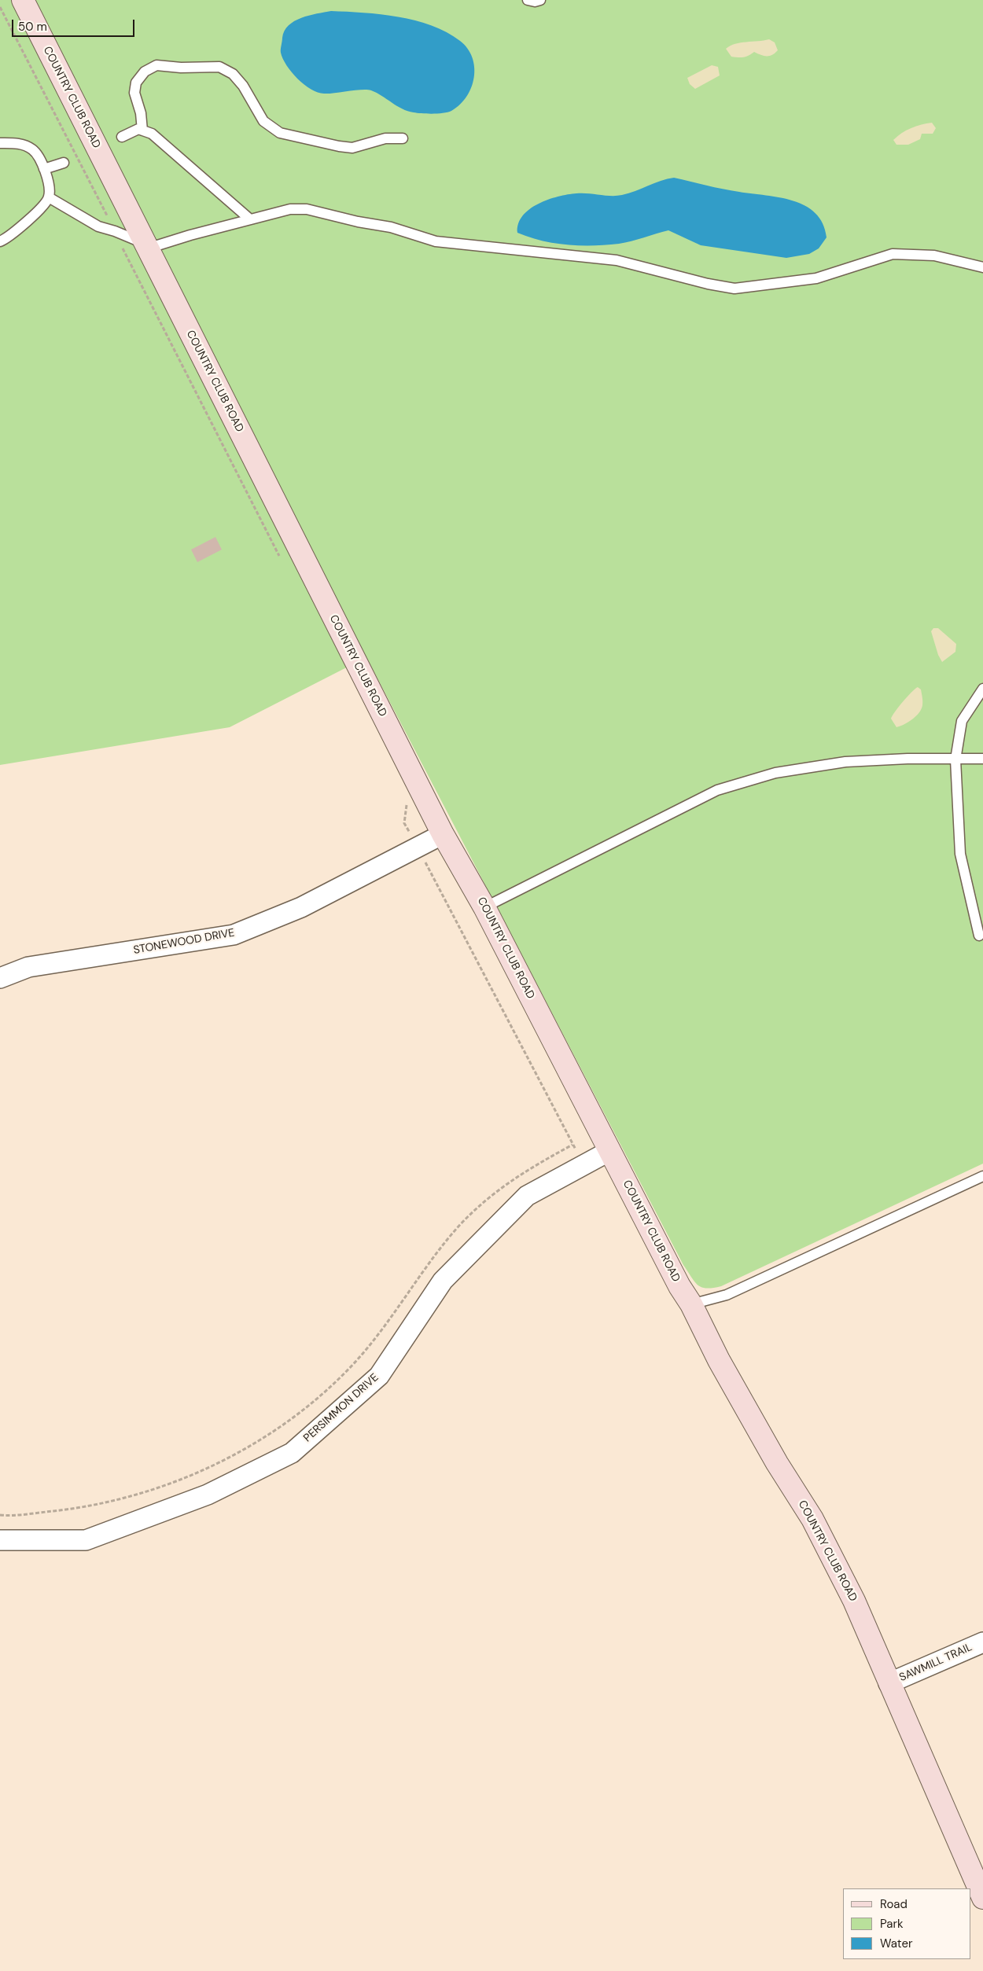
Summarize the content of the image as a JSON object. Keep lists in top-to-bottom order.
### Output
{
  "streets": {
    "street": [
      "COUNTRY CLUB ROAD",
      "STONEWOOD DRIVE",
      "PERSIMMON DRIVE",
      "SAWMILL TRAIL"
    ]
  },
  "crossings": [
    ["COUNTRY CLUB ROAD", "STONEWOOD DRIVE"],
    ["COUNTRY CLUB ROAD", "PERSIMMON DRIVE"],
    ["COUNTRY CLUB ROAD", "SAWMILL TRAIL"]
  ],
  "legend": ["Road", "Park", "Water"],
  "scale_bar": "50 m"
}
